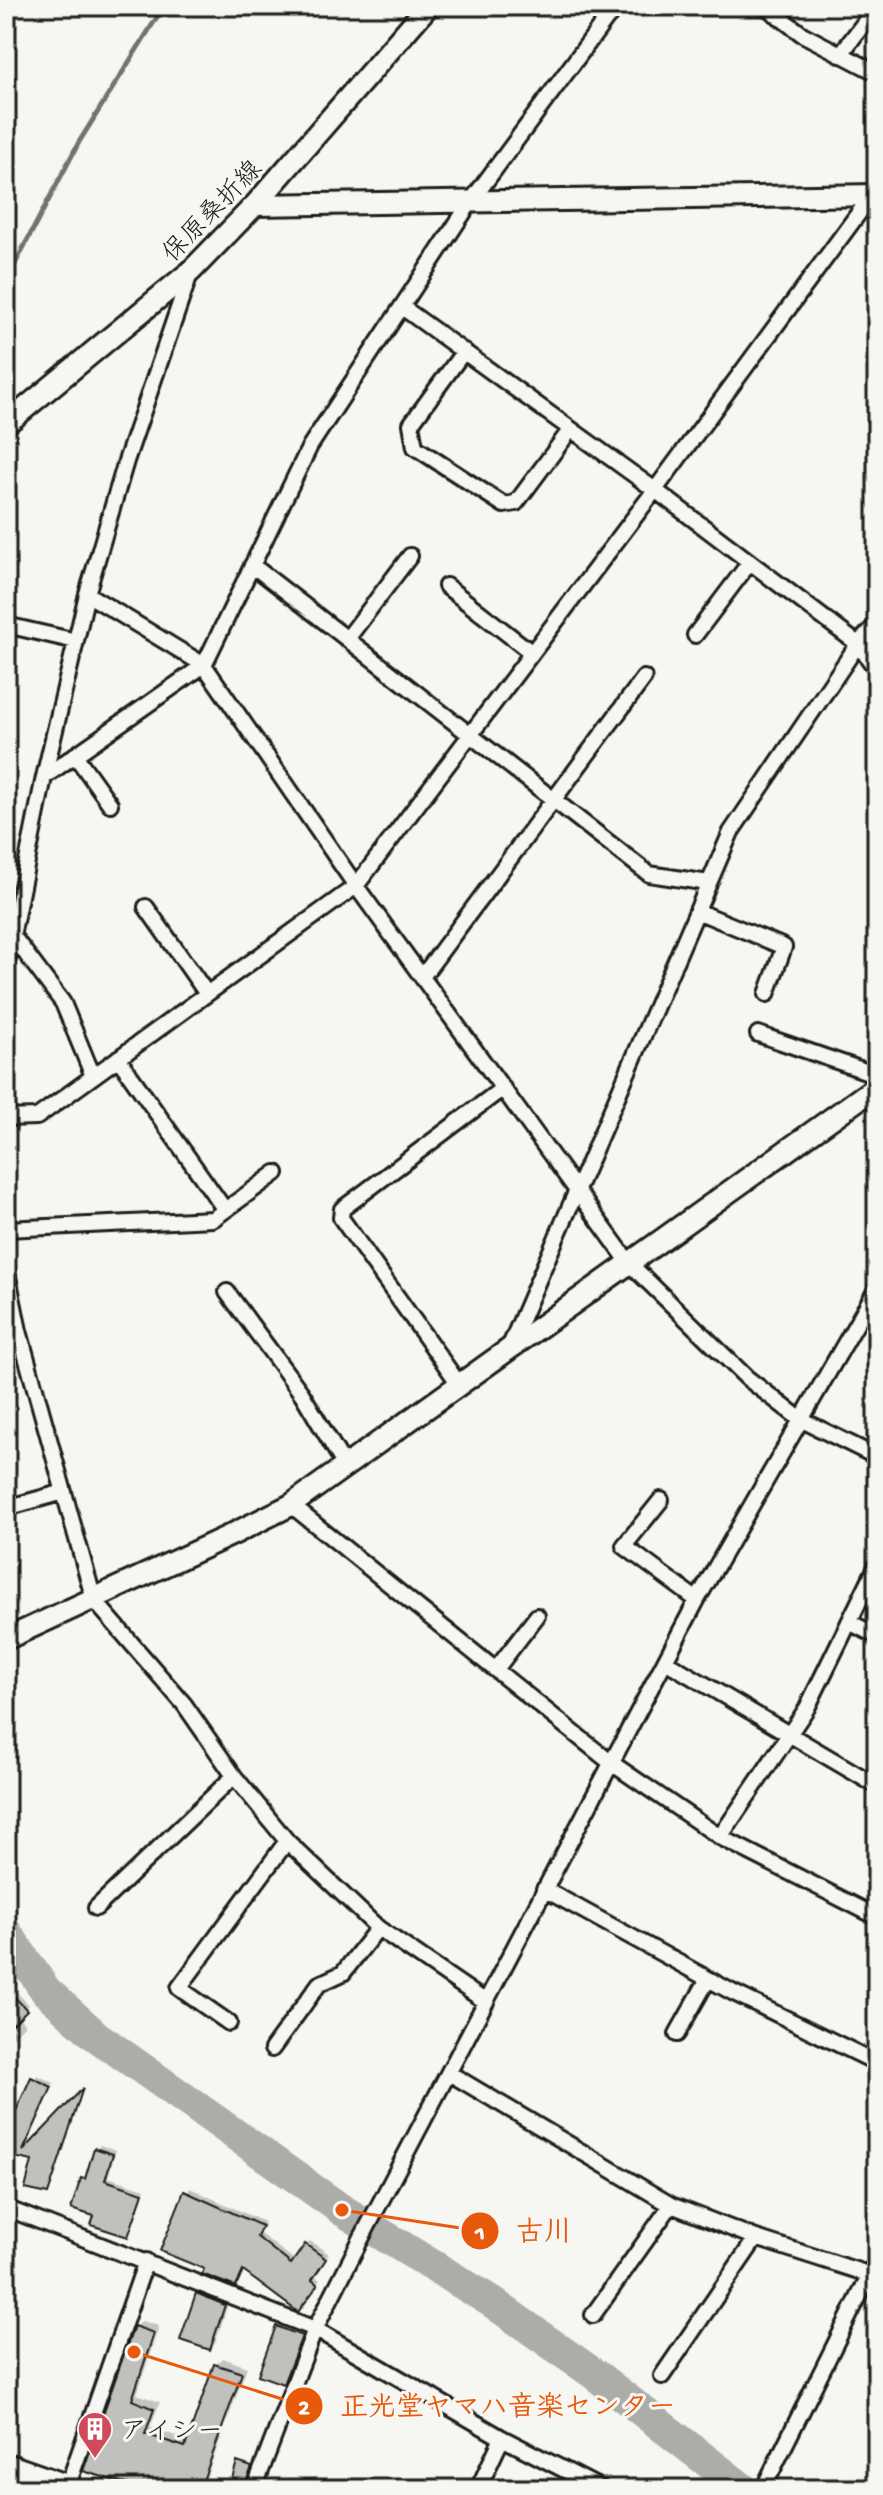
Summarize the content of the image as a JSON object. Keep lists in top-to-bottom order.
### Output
{
  "streets": {
    "street": ["保原桑折線"]
  },
  "places": {
    "other": ["古川", "正光堂ヤマハ音楽センター"],
    "building": ["アイシー"]
  }
}
